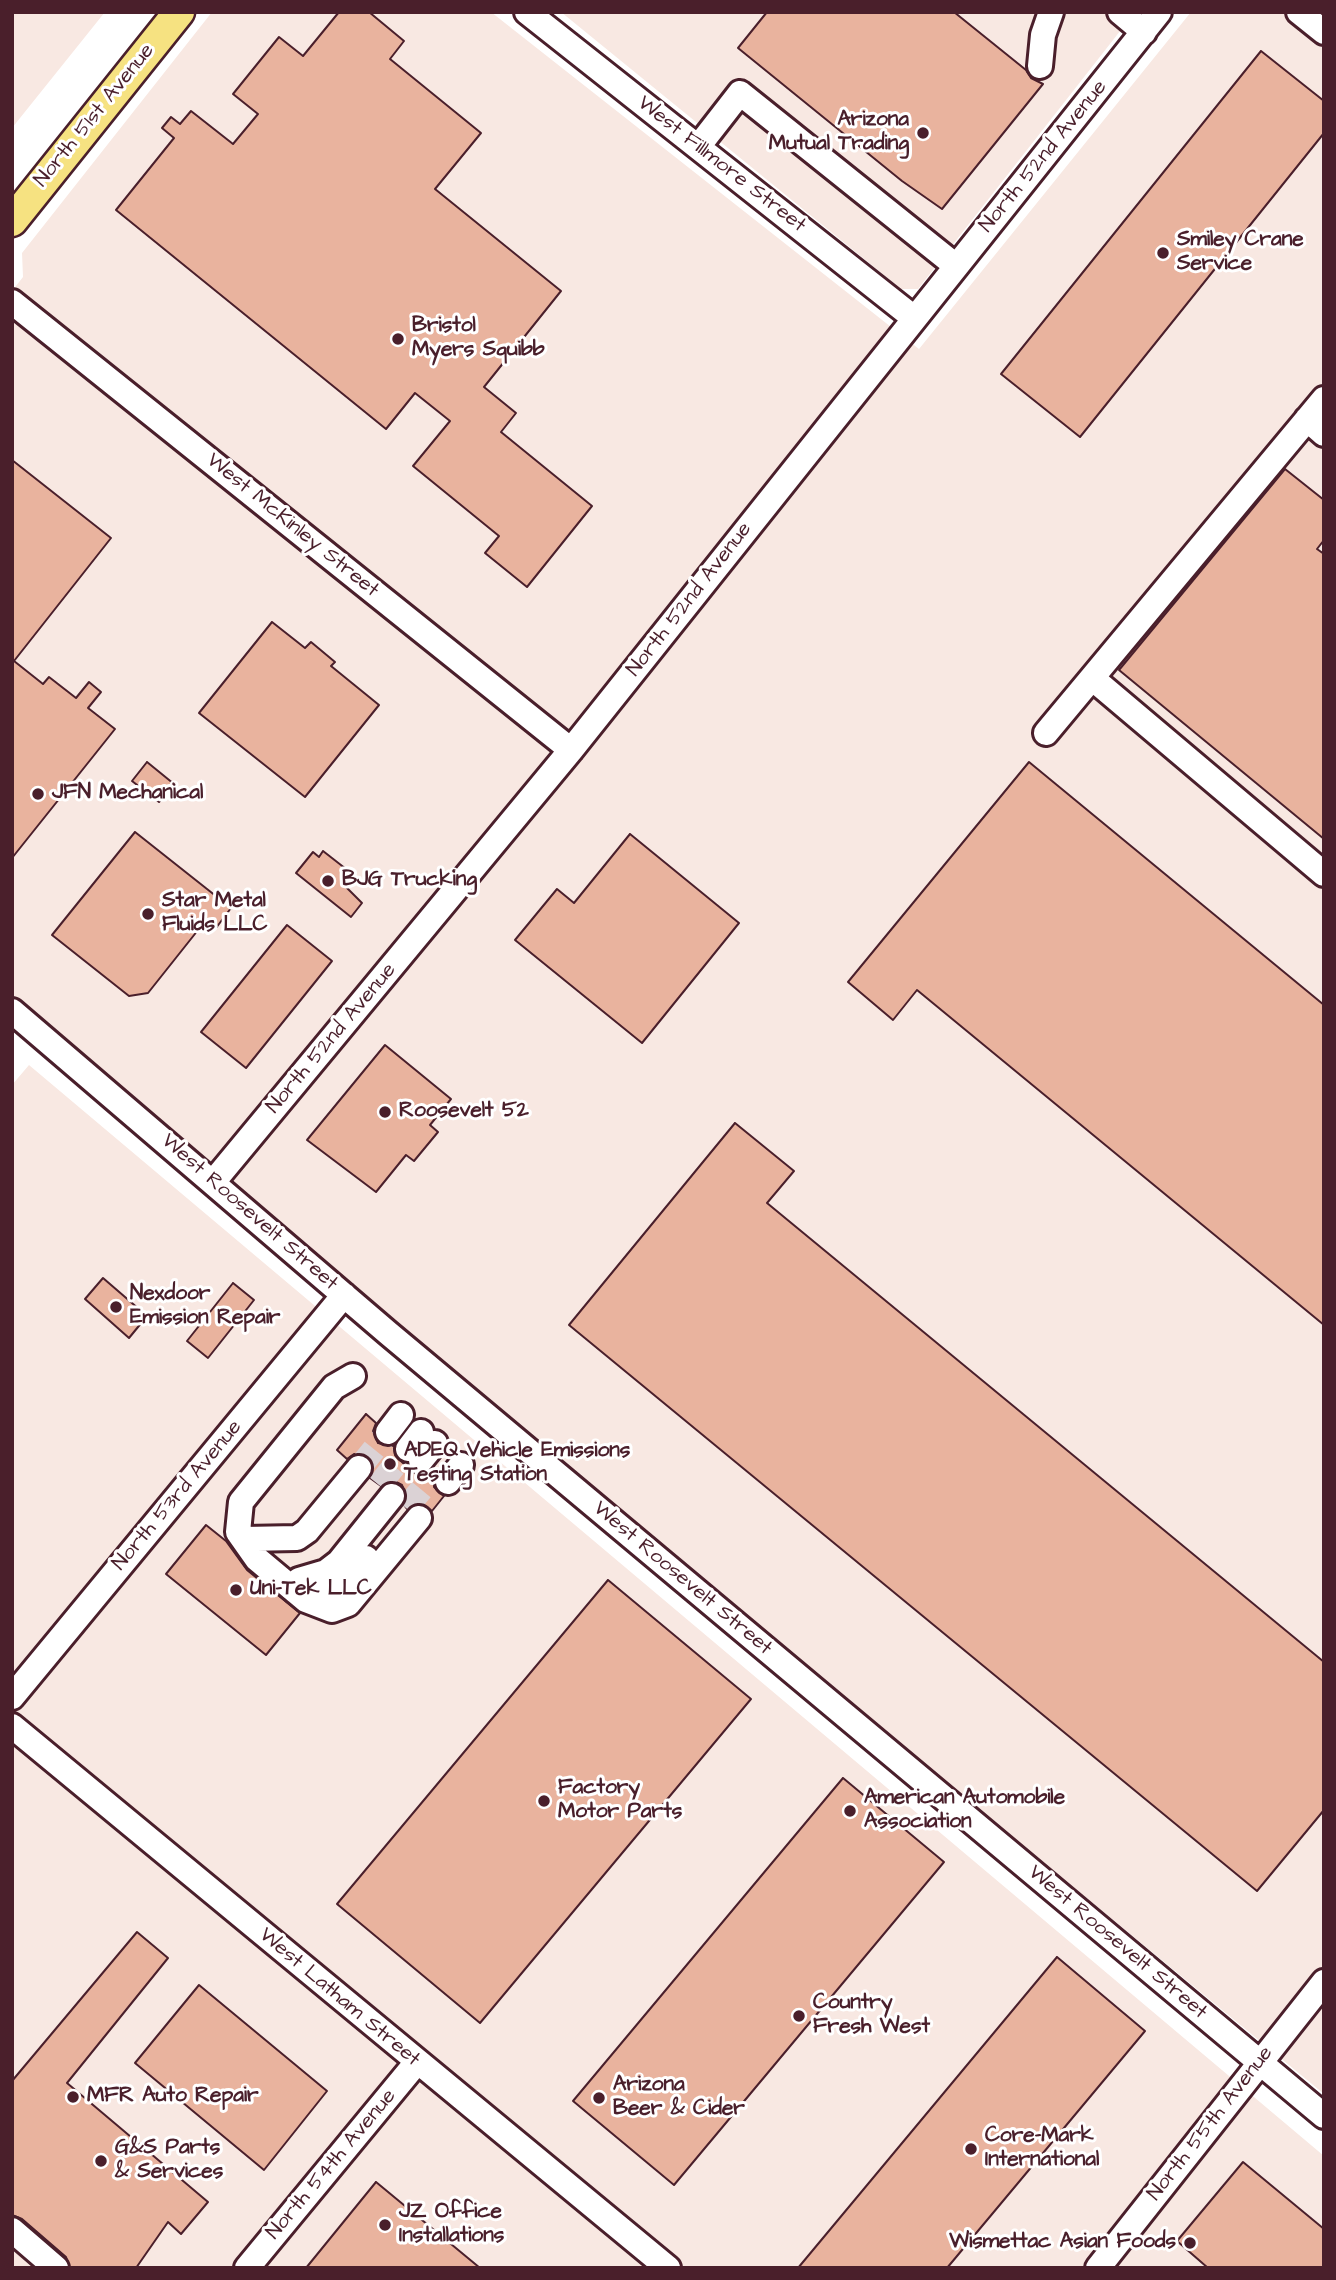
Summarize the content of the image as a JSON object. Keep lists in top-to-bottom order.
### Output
{
  "streets": {
    "main road": ["North 51st Avenue"],
    "street": [
      "North 52nd Avenue",
      "West Fillmore Street",
      "West McKinley Street",
      "West Roosevelt Street",
      "North 53rd Avenue",
      "West Latham Street",
      "North 55th Avenue",
      "North 54th Avenue"
    ]
  },
  "crossings": [
    ["North 52nd Avenue", "West Fillmore Street"],
    ["North 52nd Avenue", "West McKinley Street"],
    ["North 52nd Avenue", "West Roosevelt Street"],
    ["West Roosevelt Street", "North 53rd Avenue"],
    ["West Roosevelt Street", "North 55th Avenue"],
    ["West Latham Street", "North 54th Avenue"]
  ],
  "places": [
    "Arizona Mutual Trading",
    "Smiley Crane Service",
    "Bristol Myers Squibb",
    "JFN Mechanical",
    "BJG Trucking",
    "Star Metal Fluids LLC",
    "Roosevelt 52",
    "Nexdoor Emission Repair",
    "ADEQ Vehicle Emissions Testing Station",
    "Uni-Tek LLC",
    "Factory Motor Parts",
    "American Automobile Association",
    "Country Fresh West",
    "MFR Auto Repair",
    "Arizona Beer & Cider",
    "Core-Mark International",
    "G&S Parts & Services",
    "JZ Office Installations",
    "Wismettac Asian Foods"
  ]
}
